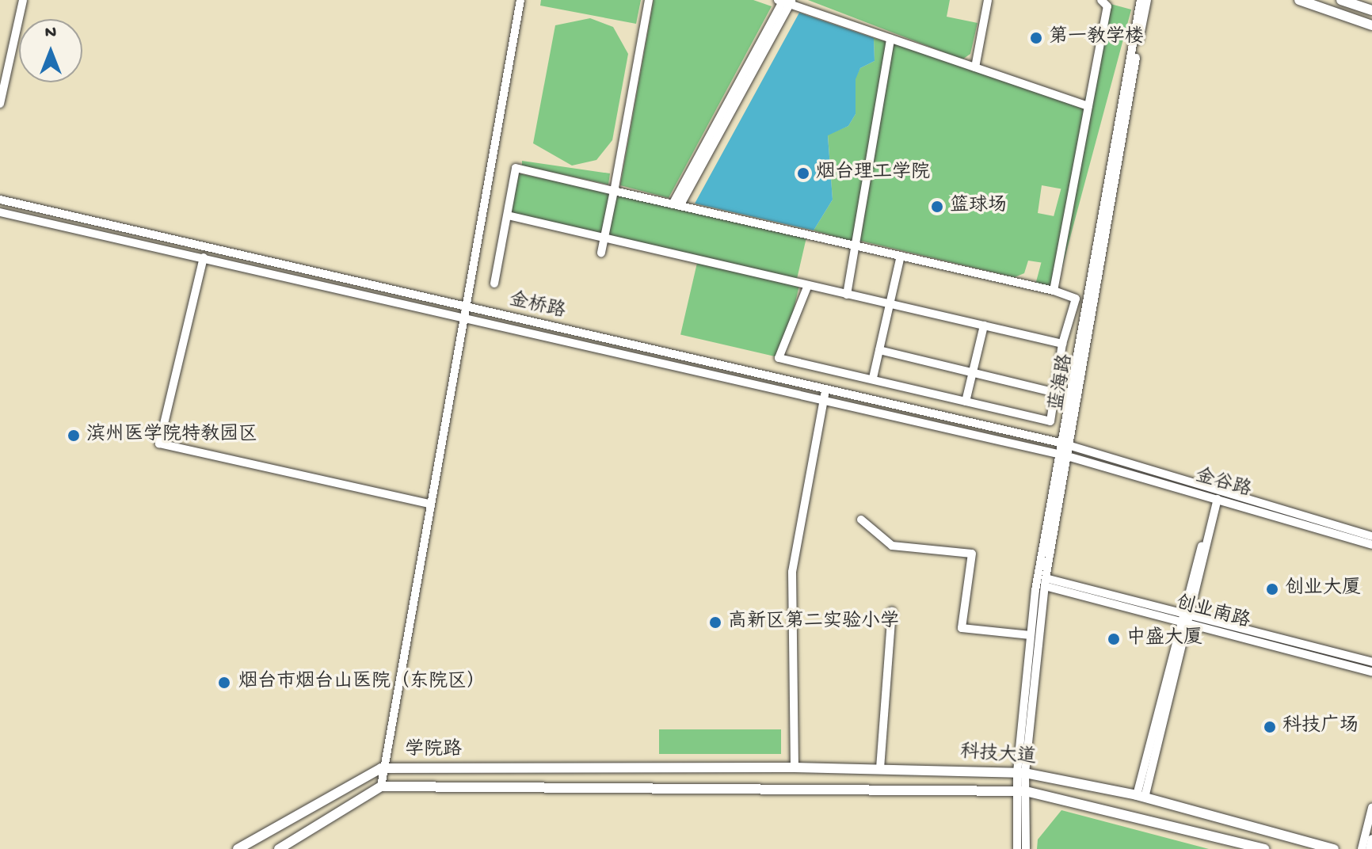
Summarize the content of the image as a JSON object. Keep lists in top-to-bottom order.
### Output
{
  "streets": {
    "main road": ["学院路", "科技大道"],
    "street": [
      "金桥路",
      "蓝海路",
      "金谷路",
      "创业南路"
    ]
  },
  "crossings": [
    ["金桥路", "蓝海路"],
    ["金桥路", "金谷路"],
    ["蓝海路", "金谷路"],
    ["蓝海路", "创业南路"],
    ["蓝海路", "科技大道"],
    ["学院路", "科技大道"]
  ],
  "places": [
    "第一教学楼",
    "烟台理工学院",
    "篮球场",
    "滨州医学院特教园区",
    "创业大厦",
    "高新区第二实验小学",
    "中盛大厦",
    "烟台市烟台山医院（东院区）",
    "科技广场"
  ],
  "north": "top"
}
